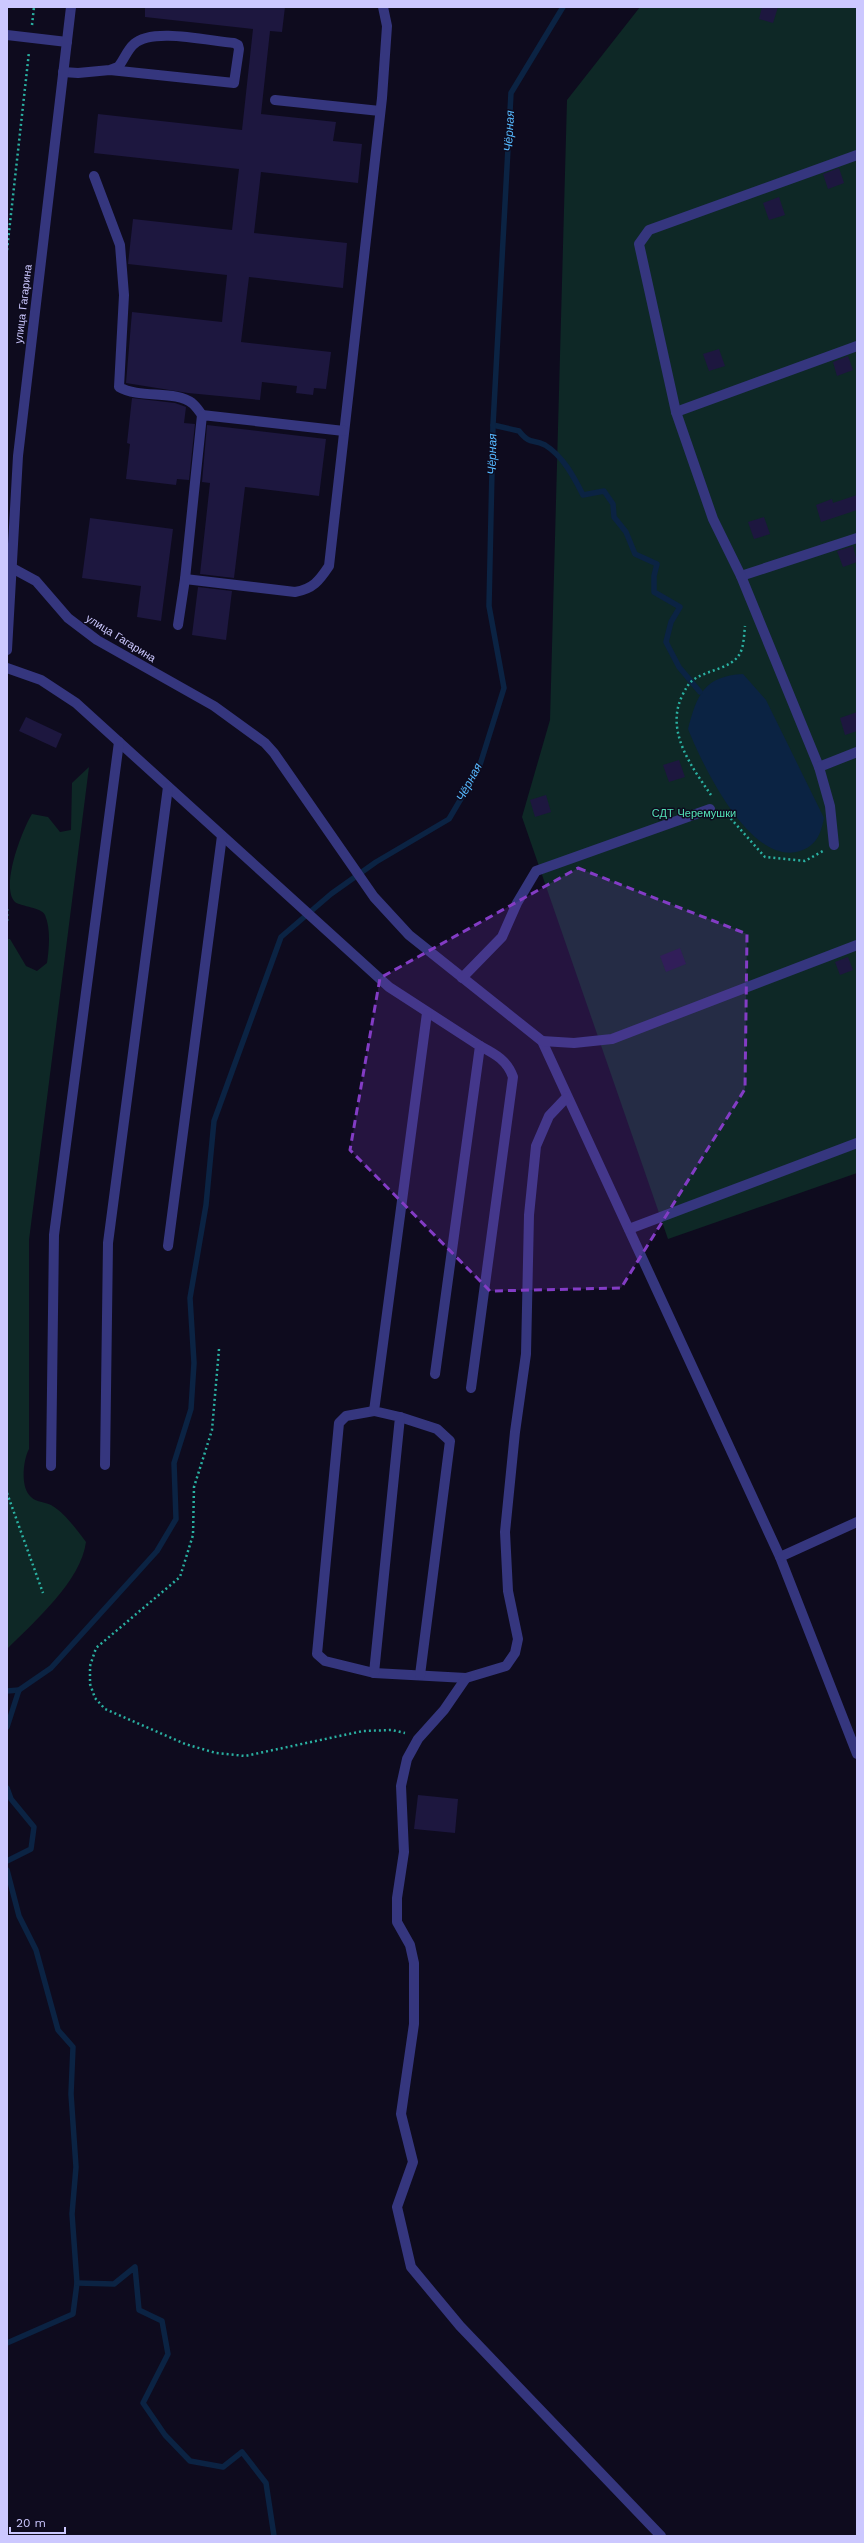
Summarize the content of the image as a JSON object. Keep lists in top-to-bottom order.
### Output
{
  "streets": {
    "street": ["улица Гагарина"]
  },
  "water": ["Чёрная"],
  "parks": ["СДТ Черемушки"],
  "scale_bar": "20 m"
}
